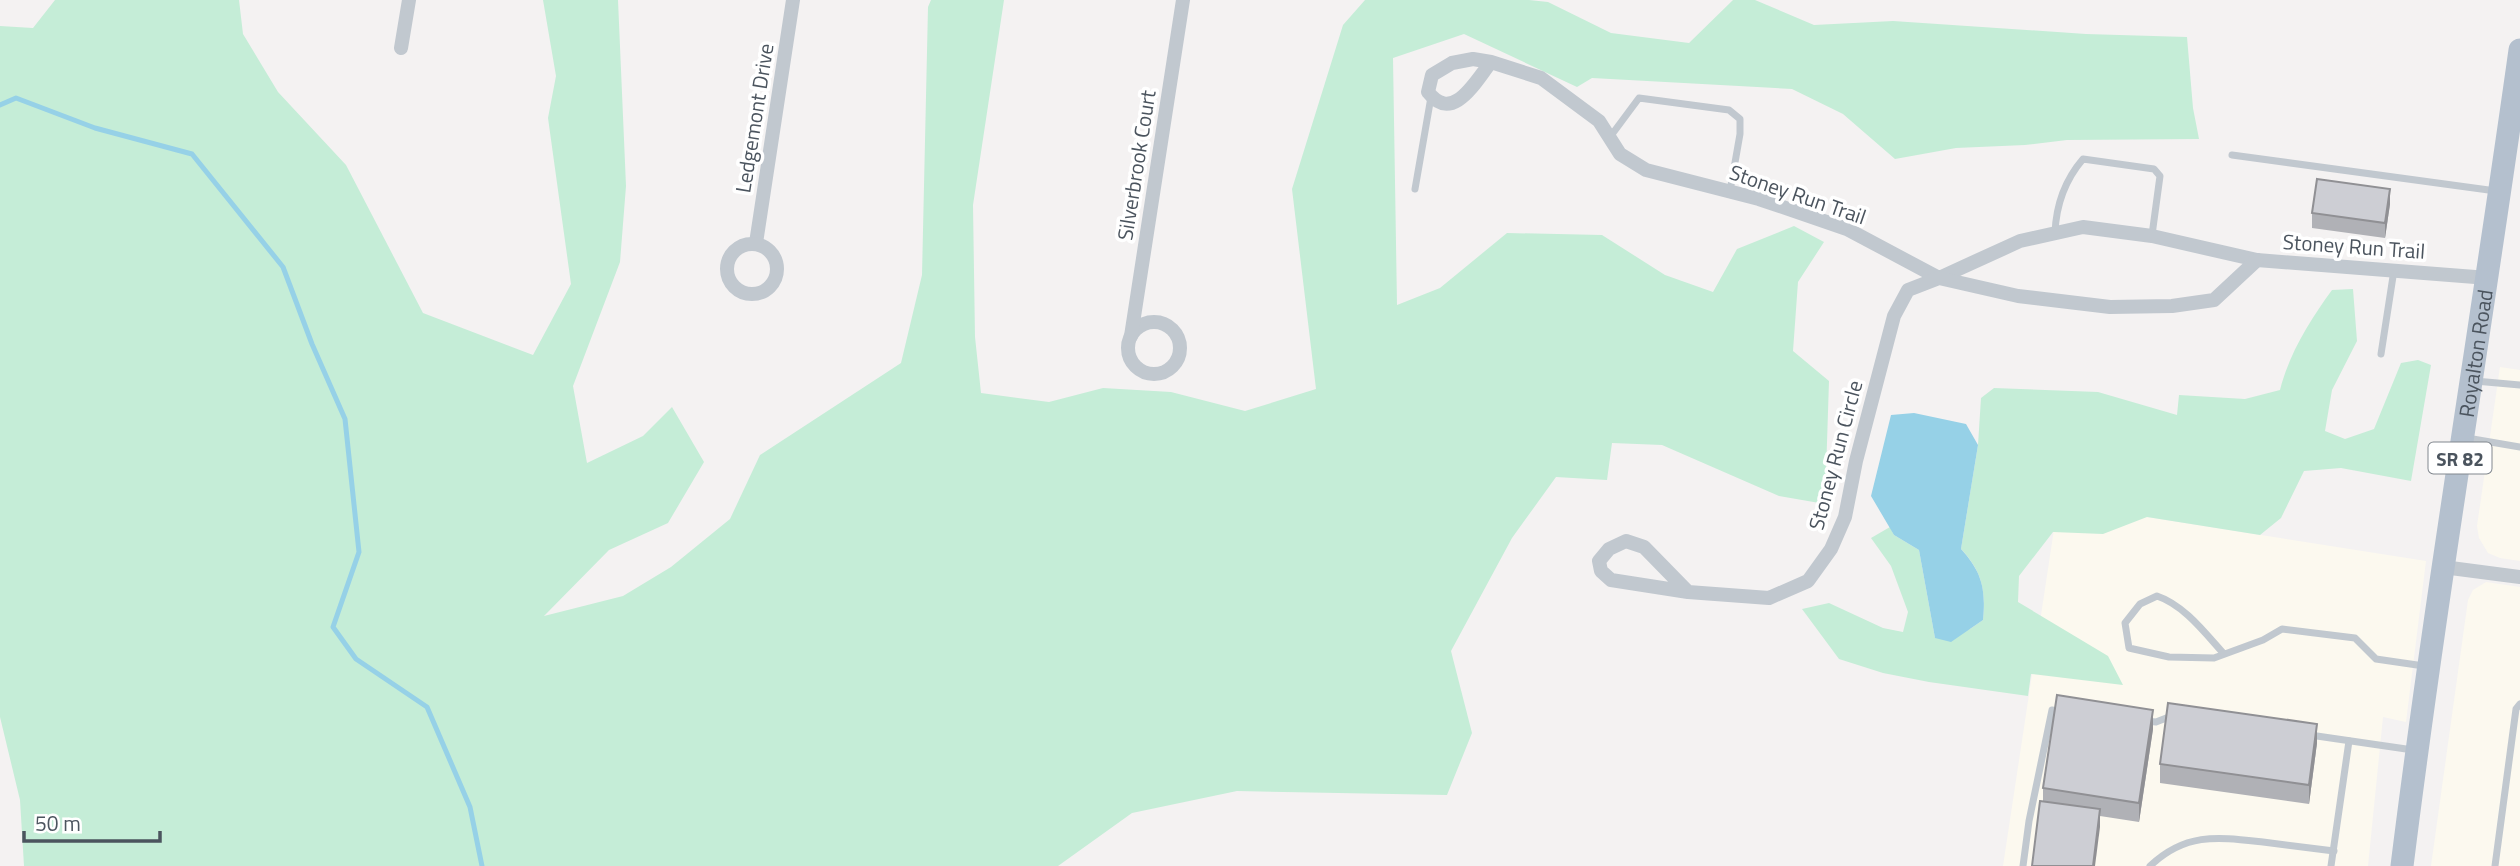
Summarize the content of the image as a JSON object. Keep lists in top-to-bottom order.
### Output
{
  "streets": {
    "main road": ["Royalton Road", "SR 82"],
    "street": [
      "Ledgemont Drive",
      "Silverbrook Court",
      "Stoney Run Trail",
      "Stoney Run Circle"
    ]
  },
  "crossings": [
    ["Stoney Run Trail", "Royalton Road"],
    ["Stoney Run Trail", "Stoney Run Circle"]
  ],
  "scale_bar": "50 m"
}
